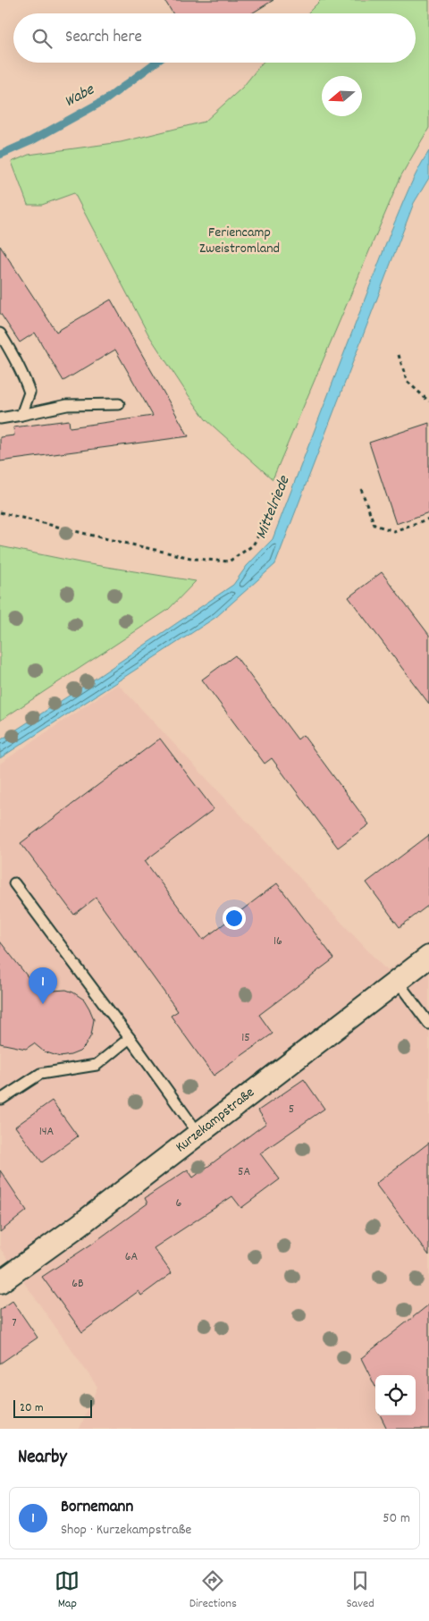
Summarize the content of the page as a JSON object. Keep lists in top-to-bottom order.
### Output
{
  "streets": {
    "street": ["Kurzekampstraße"]
  },
  "water": ["Wabe", "Mittelriede"],
  "parks": ["Feriencamp Zweistromland"],
  "house_numbers": [
    "16",
    "15",
    "5",
    "14A",
    "5A",
    "6",
    "6A",
    "6B",
    "7"
  ],
  "scale_bar": "20 m",
  "north": "left",
  "page": {
    "search": "Search here",
    "pins": "1",
    "scale": "20 m",
    "heading": "Nearby",
    "list": [
      {
        "mark": "1",
        "name": "Bornemann",
        "note": "Shop · Kurzekampstraße",
        "value": "50 m"
      }
    ],
    "nav": ["Map", "Directions", "Saved"]
  }
}
